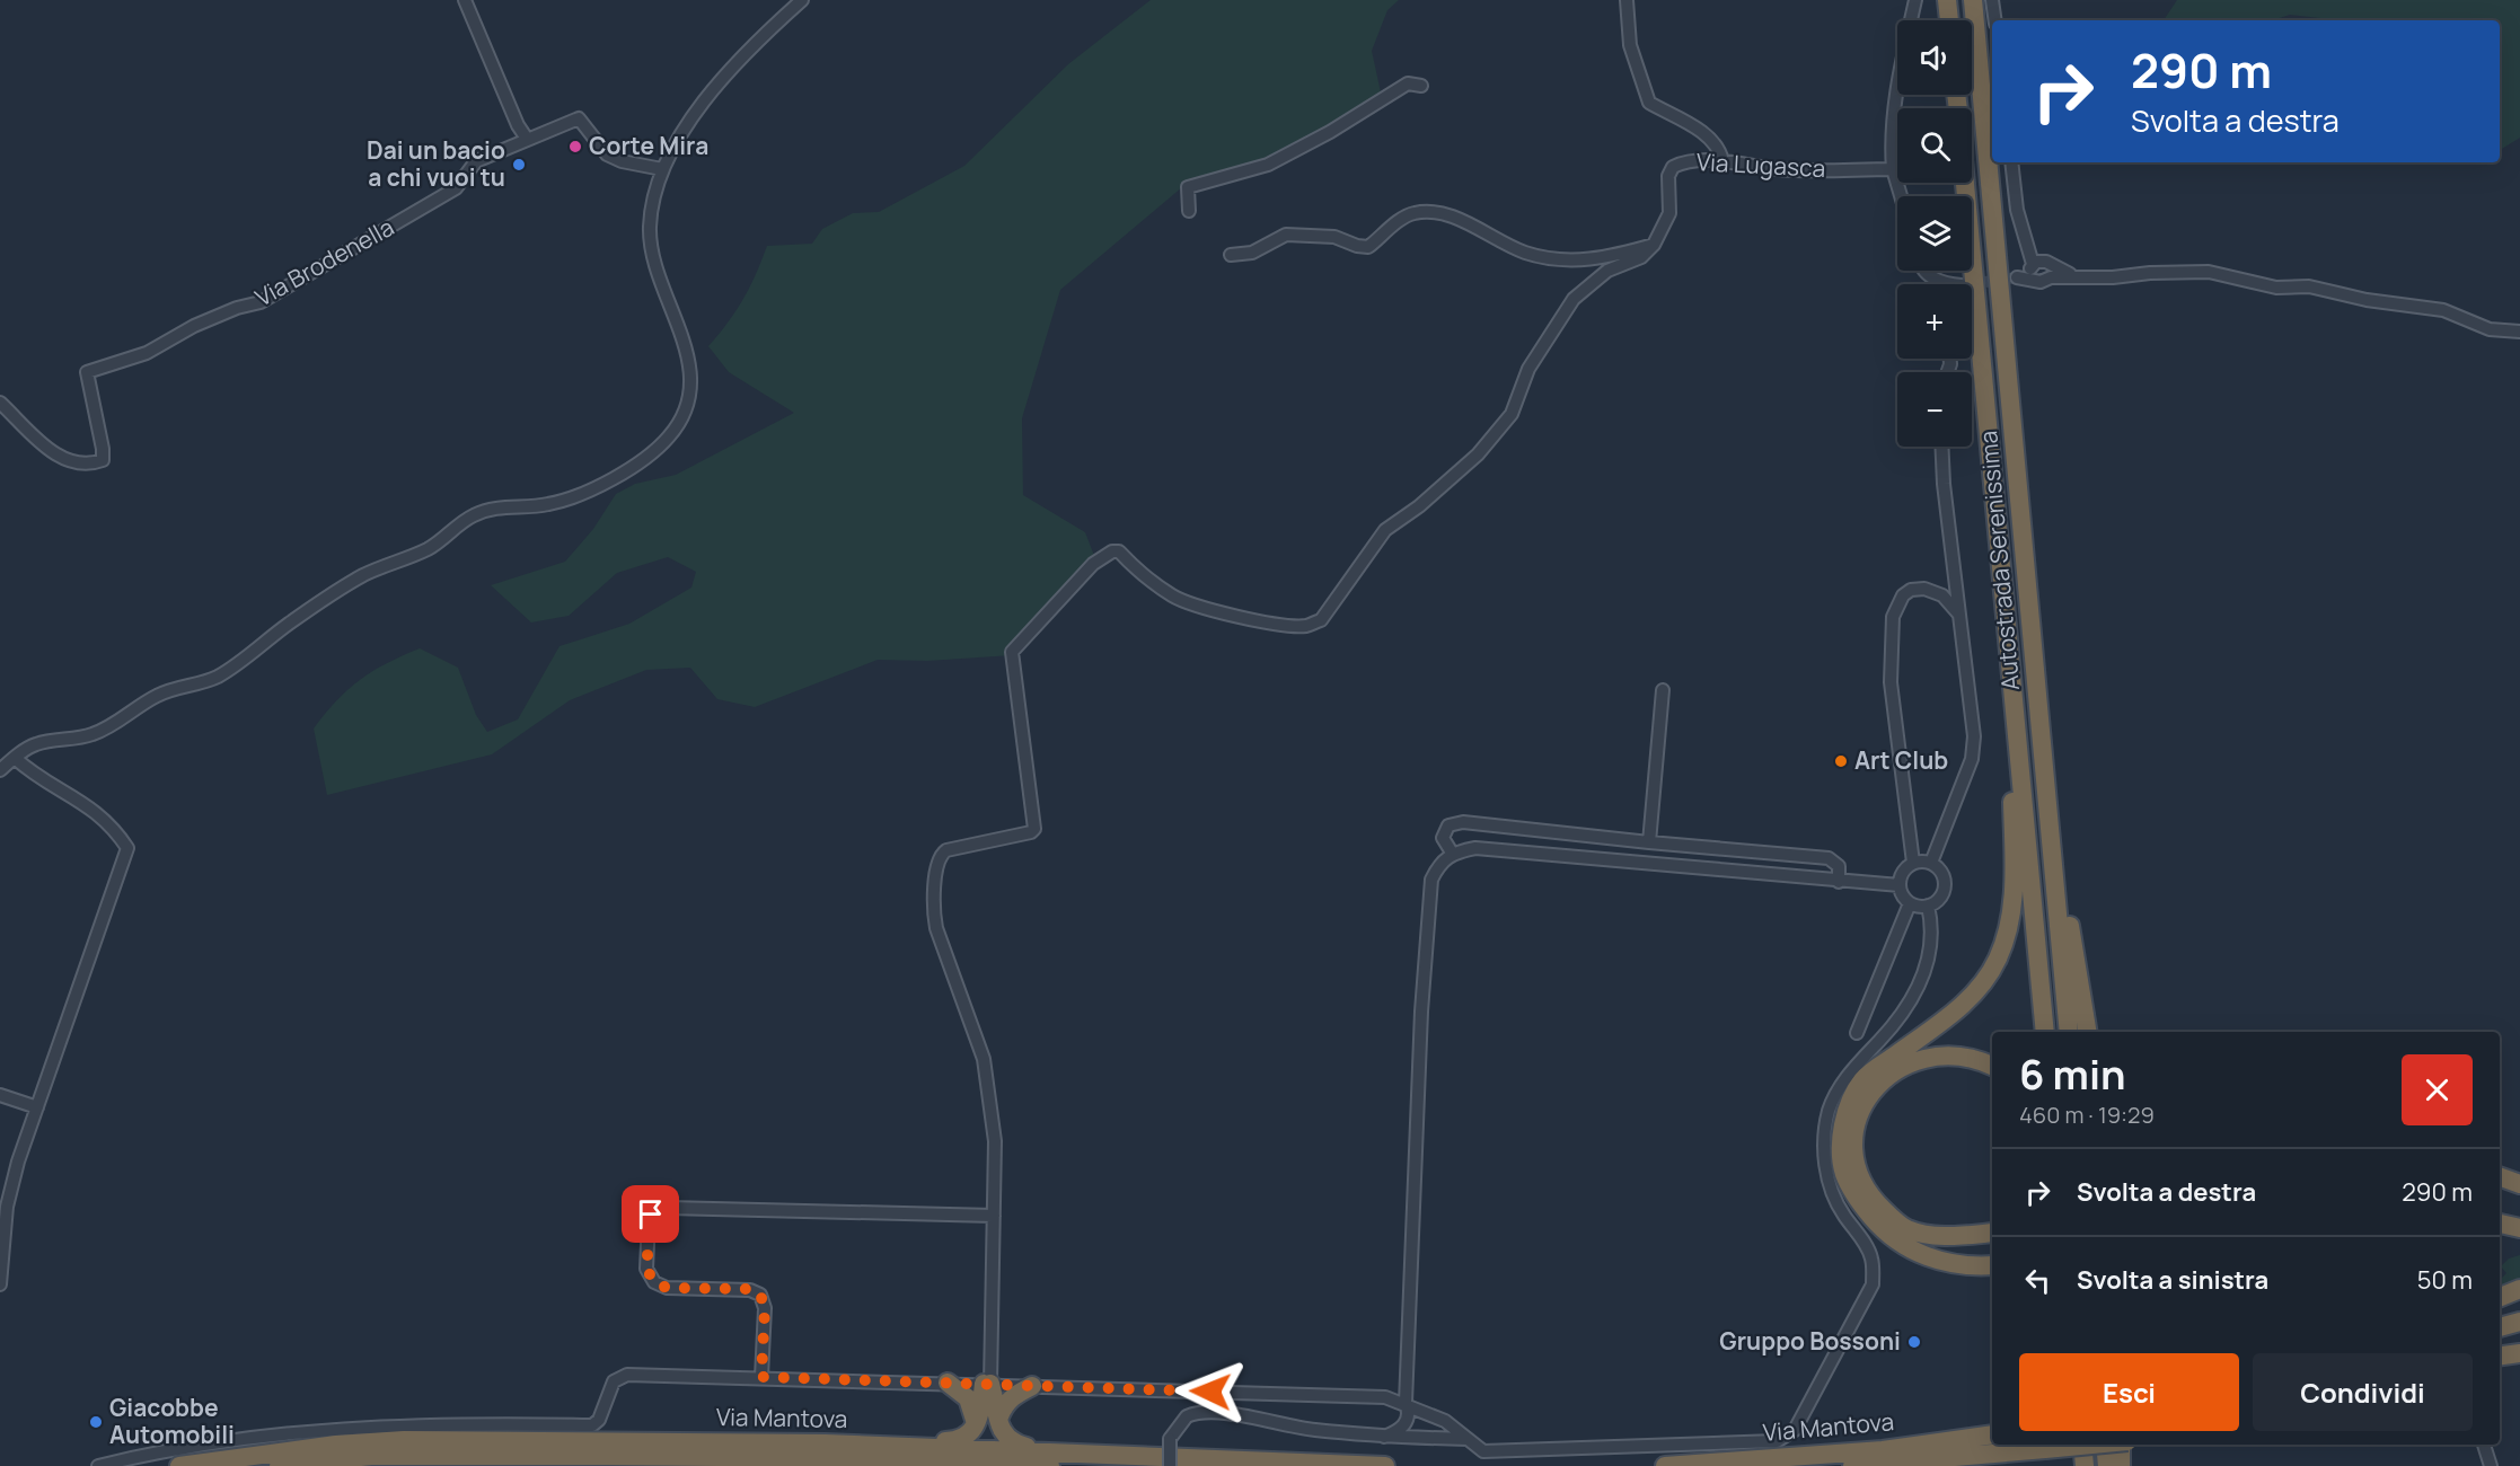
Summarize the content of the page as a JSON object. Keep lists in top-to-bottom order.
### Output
{
  "streets": {
    "highway": ["Autostrada Serenissima", "Via Mantova"],
    "street": ["Via Lugasca", "Via Brodenella"]
  },
  "places": [
    "Corte Mira",
    "Dai un bacio a chi vuoi tu",
    "Art Club",
    "Gruppo Bossoni",
    "Giacobbe Automobili"
  ],
  "page": {
    "map_buttons": ["+", "−"],
    "turn": ["290 m", "Svolta a destra"],
    "heading": ["6 min", "460 m · 19:29"],
    "list": [
      {
        "name": "Svolta a destra",
        "value": "290 m"
      },
      {
        "name": "Svolta a sinistra",
        "value": "50 m"
      }
    ],
    "buttons": ["Esci", "Condividi"]
  }
}
